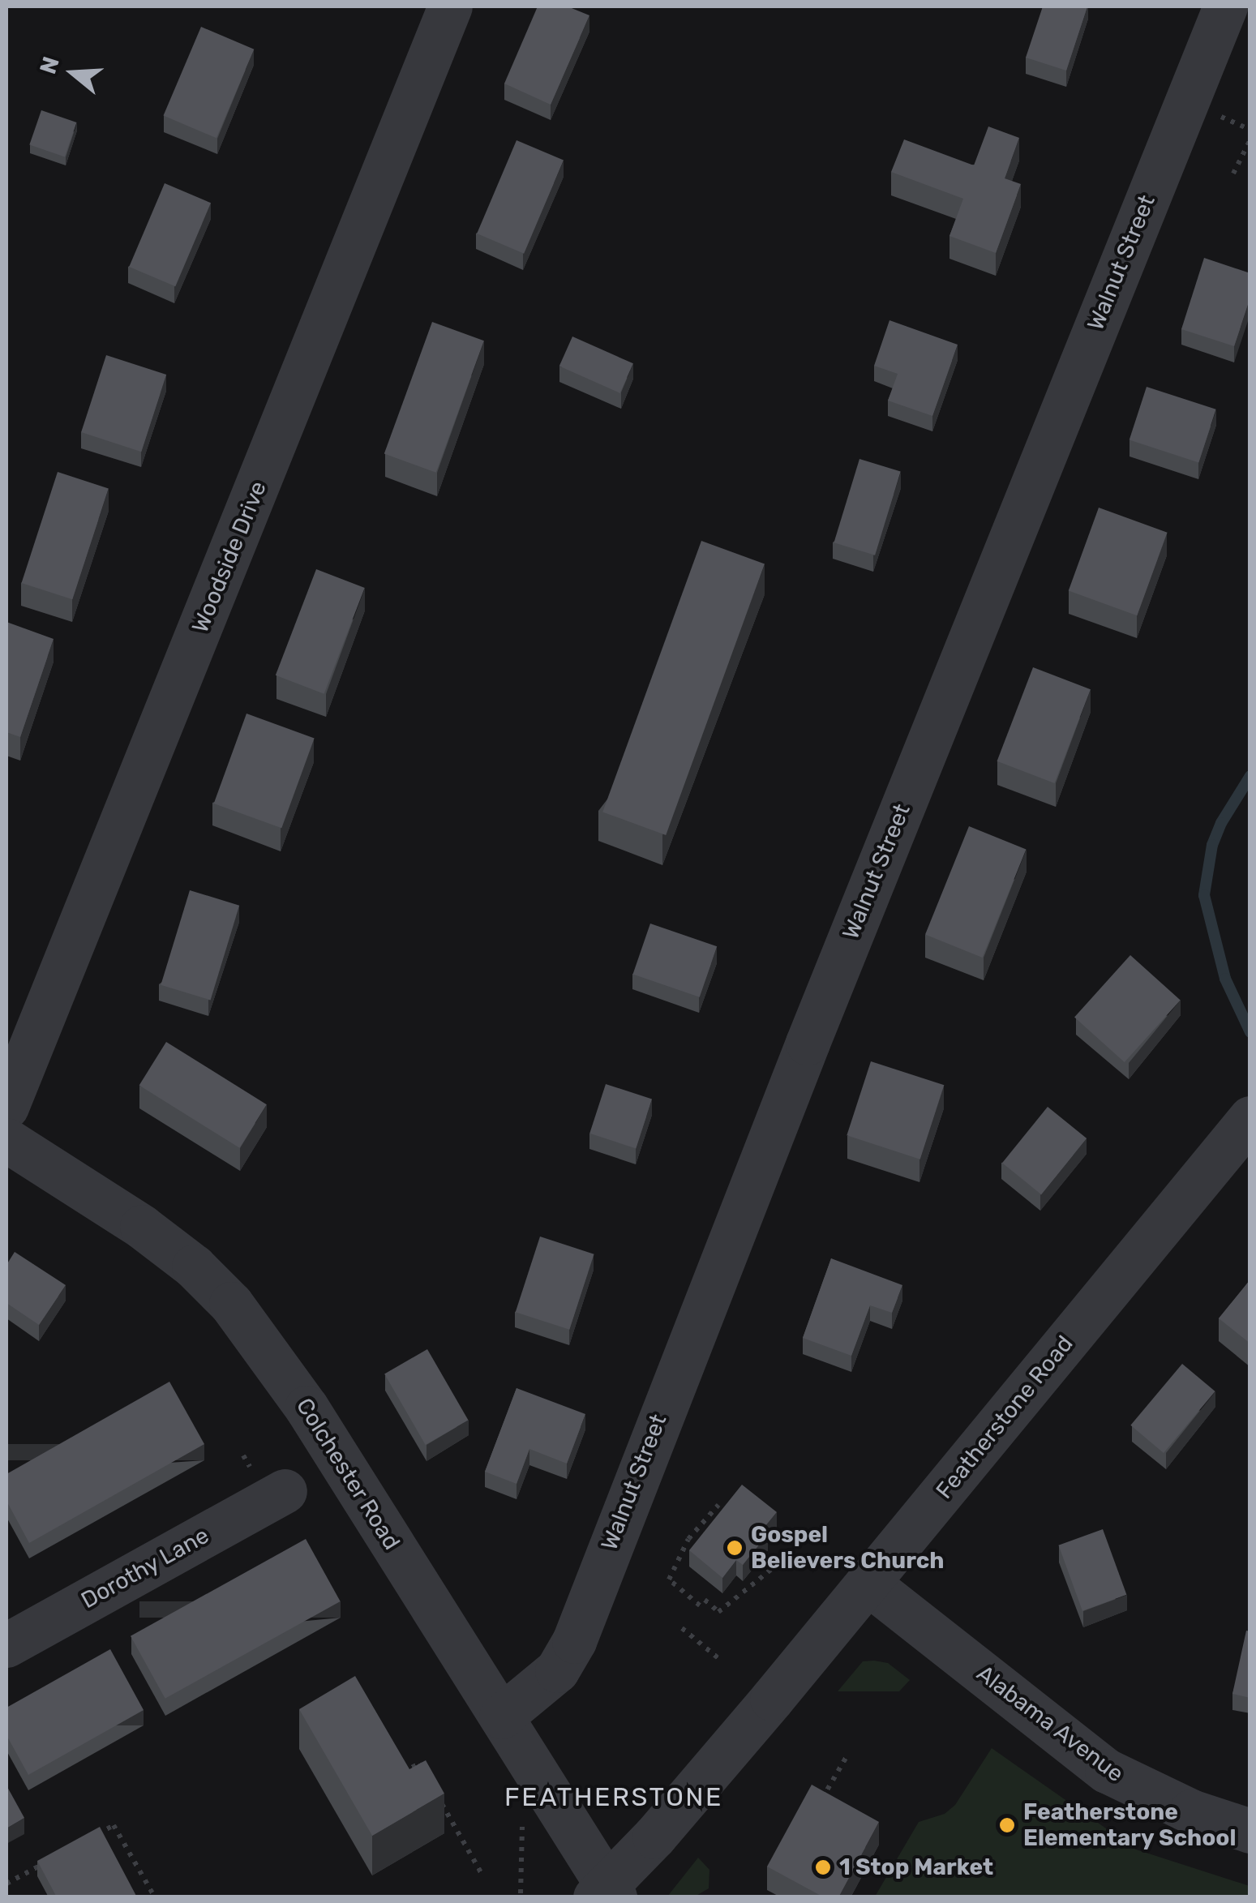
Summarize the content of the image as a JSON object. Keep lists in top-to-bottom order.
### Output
{
  "streets": {
    "street": [
      "Walnut Street",
      "Woodside Drive",
      "Featherstone Road",
      "Colchester Road",
      "Dorothy Lane",
      "Alabama Avenue"
    ]
  },
  "crossings": [
    ["Walnut Street", "Colchester Road"],
    ["Featherstone Road", "Colchester Road"],
    ["Featherstone Road", "Alabama Avenue"]
  ],
  "districts": ["FEATHERSTONE"],
  "places": ["Gospel Believers Church", "Featherstone Elementary School", "1 Stop Market"],
  "north": "left"
}
